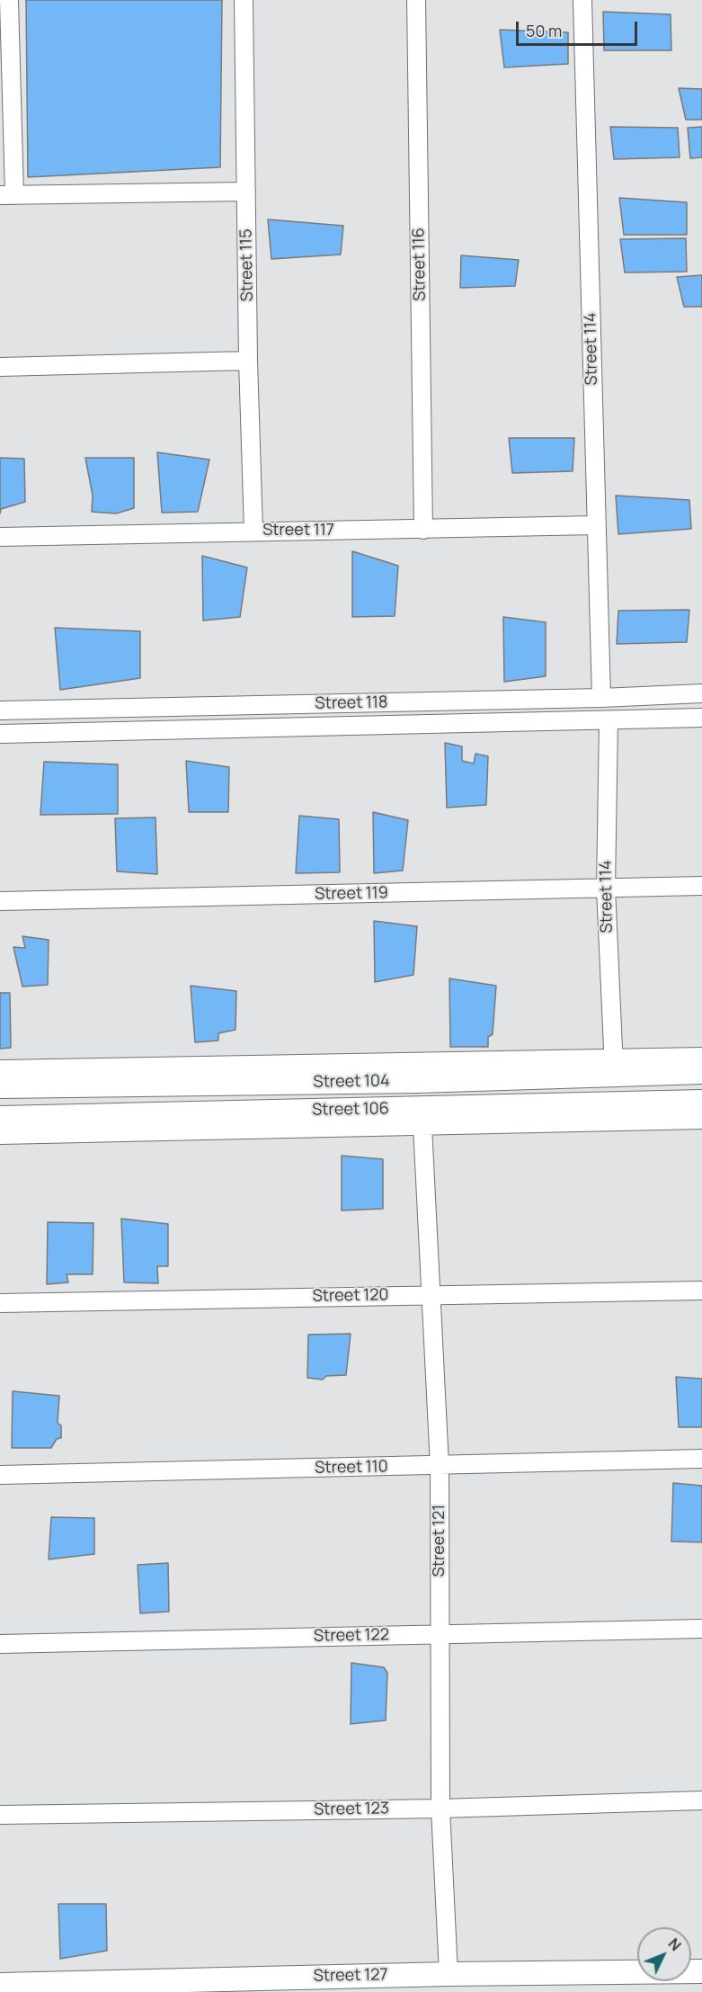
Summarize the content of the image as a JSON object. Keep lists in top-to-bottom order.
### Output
{
  "streets": {
    "street": [
      "Street 116",
      "Street 115",
      "Street 114",
      "Street 117",
      "Street 118",
      "Street 119",
      "Street 104",
      "Street 106",
      "Street 120",
      "Street 110",
      "Street 121",
      "Street 122",
      "Street 123",
      "Street 127"
    ]
  },
  "crossings": [
    ["Street 116", "Street 117"],
    ["Street 115", "Street 117"],
    ["Street 114", "Street 117"],
    ["Street 114", "Street 118"],
    ["Street 114", "Street 119"],
    ["Street 114", "Street 104"],
    ["Street 106", "Street 121"],
    ["Street 120", "Street 121"],
    ["Street 110", "Street 121"],
    ["Street 121", "Street 122"],
    ["Street 121", "Street 123"],
    ["Street 121", "Street 127"]
  ],
  "scale_bar": "50 m",
  "north": "top right"
}
